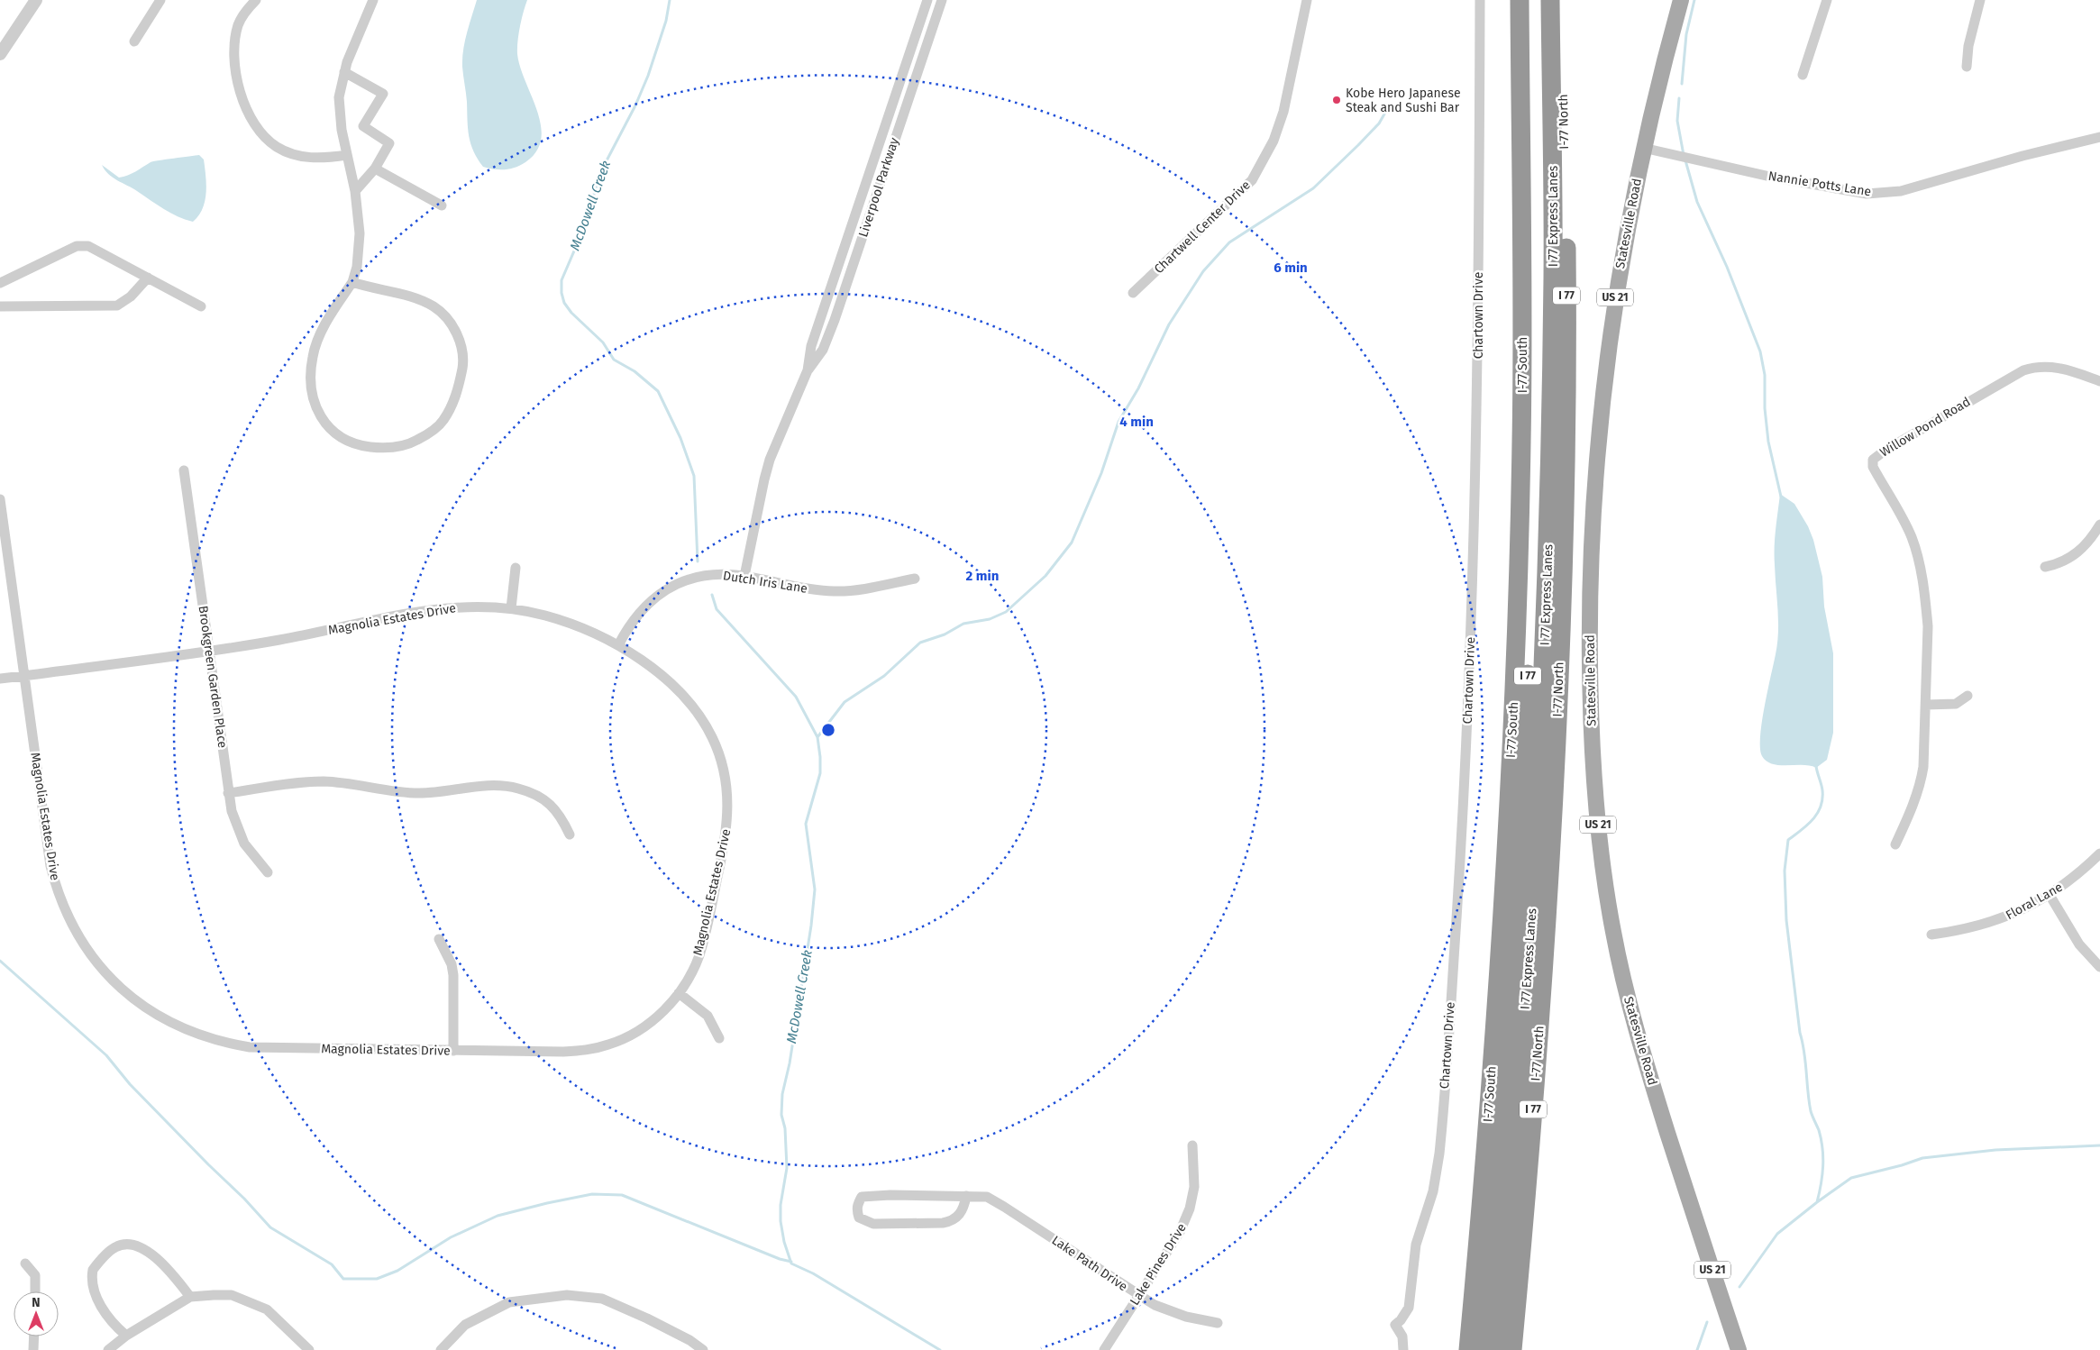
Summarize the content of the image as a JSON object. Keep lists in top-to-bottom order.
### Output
{
  "streets": {
    "highway": [
      "I-77 North",
      "I 77 Express Lanes",
      "I 77",
      "I-77 South"
    ],
    "main road": ["Statesville Road", "US 21"],
    "street": [
      "Nannie Potts Lane",
      "Liverpool Parkway",
      "Chartwell Center Drive",
      "Chartown Drive",
      "Willow Pond Road",
      "Dutch Iris Lane",
      "Magnolia Estates Drive",
      "Brookgreen Garden Place",
      "Floral Lane",
      "Lake Path Drive",
      "Lake Pines Drive"
    ]
  },
  "crossings": [
    ["Nannie Potts Lane", "Statesville Road"],
    ["Liverpool Parkway", "Dutch Iris Lane"],
    ["Dutch Iris Lane", "Magnolia Estates Drive"],
    ["Magnolia Estates Drive", "Brookgreen Garden Place"],
    ["Lake Path Drive", "Lake Pines Drive"]
  ],
  "water": ["McDowell Creek"],
  "places": ["Kobe Hero Japanese Steak and Sushi Bar"],
  "north": "top",
  "rings": ["6 min", "4 min", "2 min"]
}
